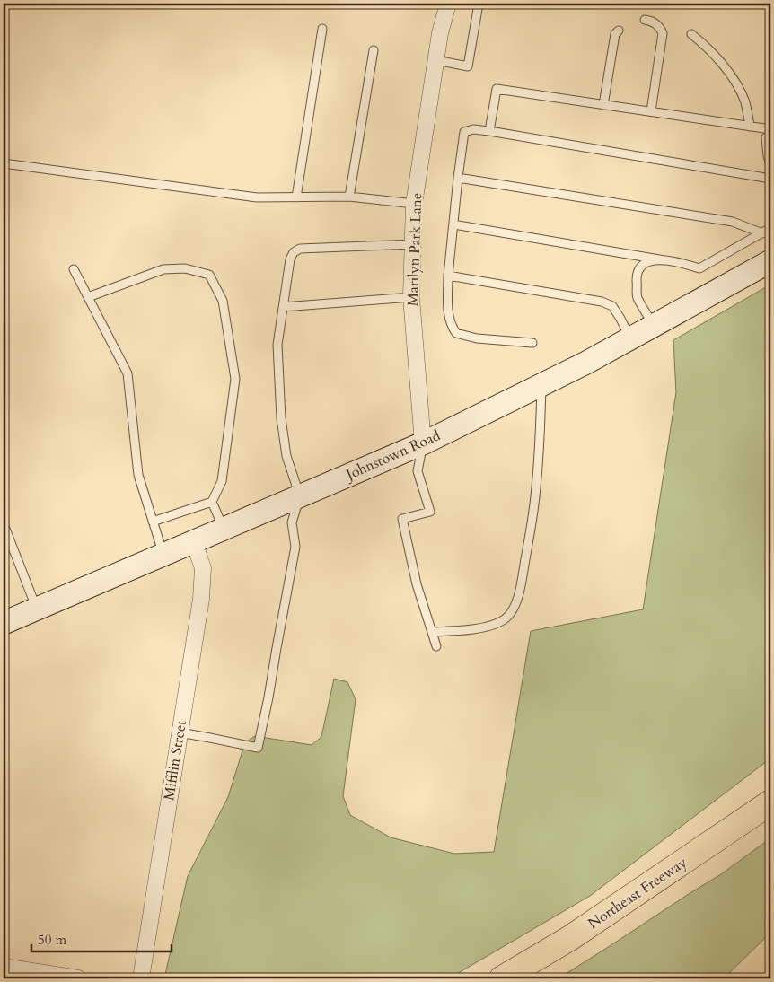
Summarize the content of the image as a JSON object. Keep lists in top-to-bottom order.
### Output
{
  "streets": {
    "highway": ["Northeast Freeway"],
    "main road": ["Johnstown Road"],
    "street": ["Marilyn Park Lane", "Mifflin Street"]
  },
  "crossings": [
    ["Marilyn Park Lane", "Johnstown Road"],
    ["Johnstown Road", "Mifflin Street"]
  ],
  "scale_bar": "50 m"
}
